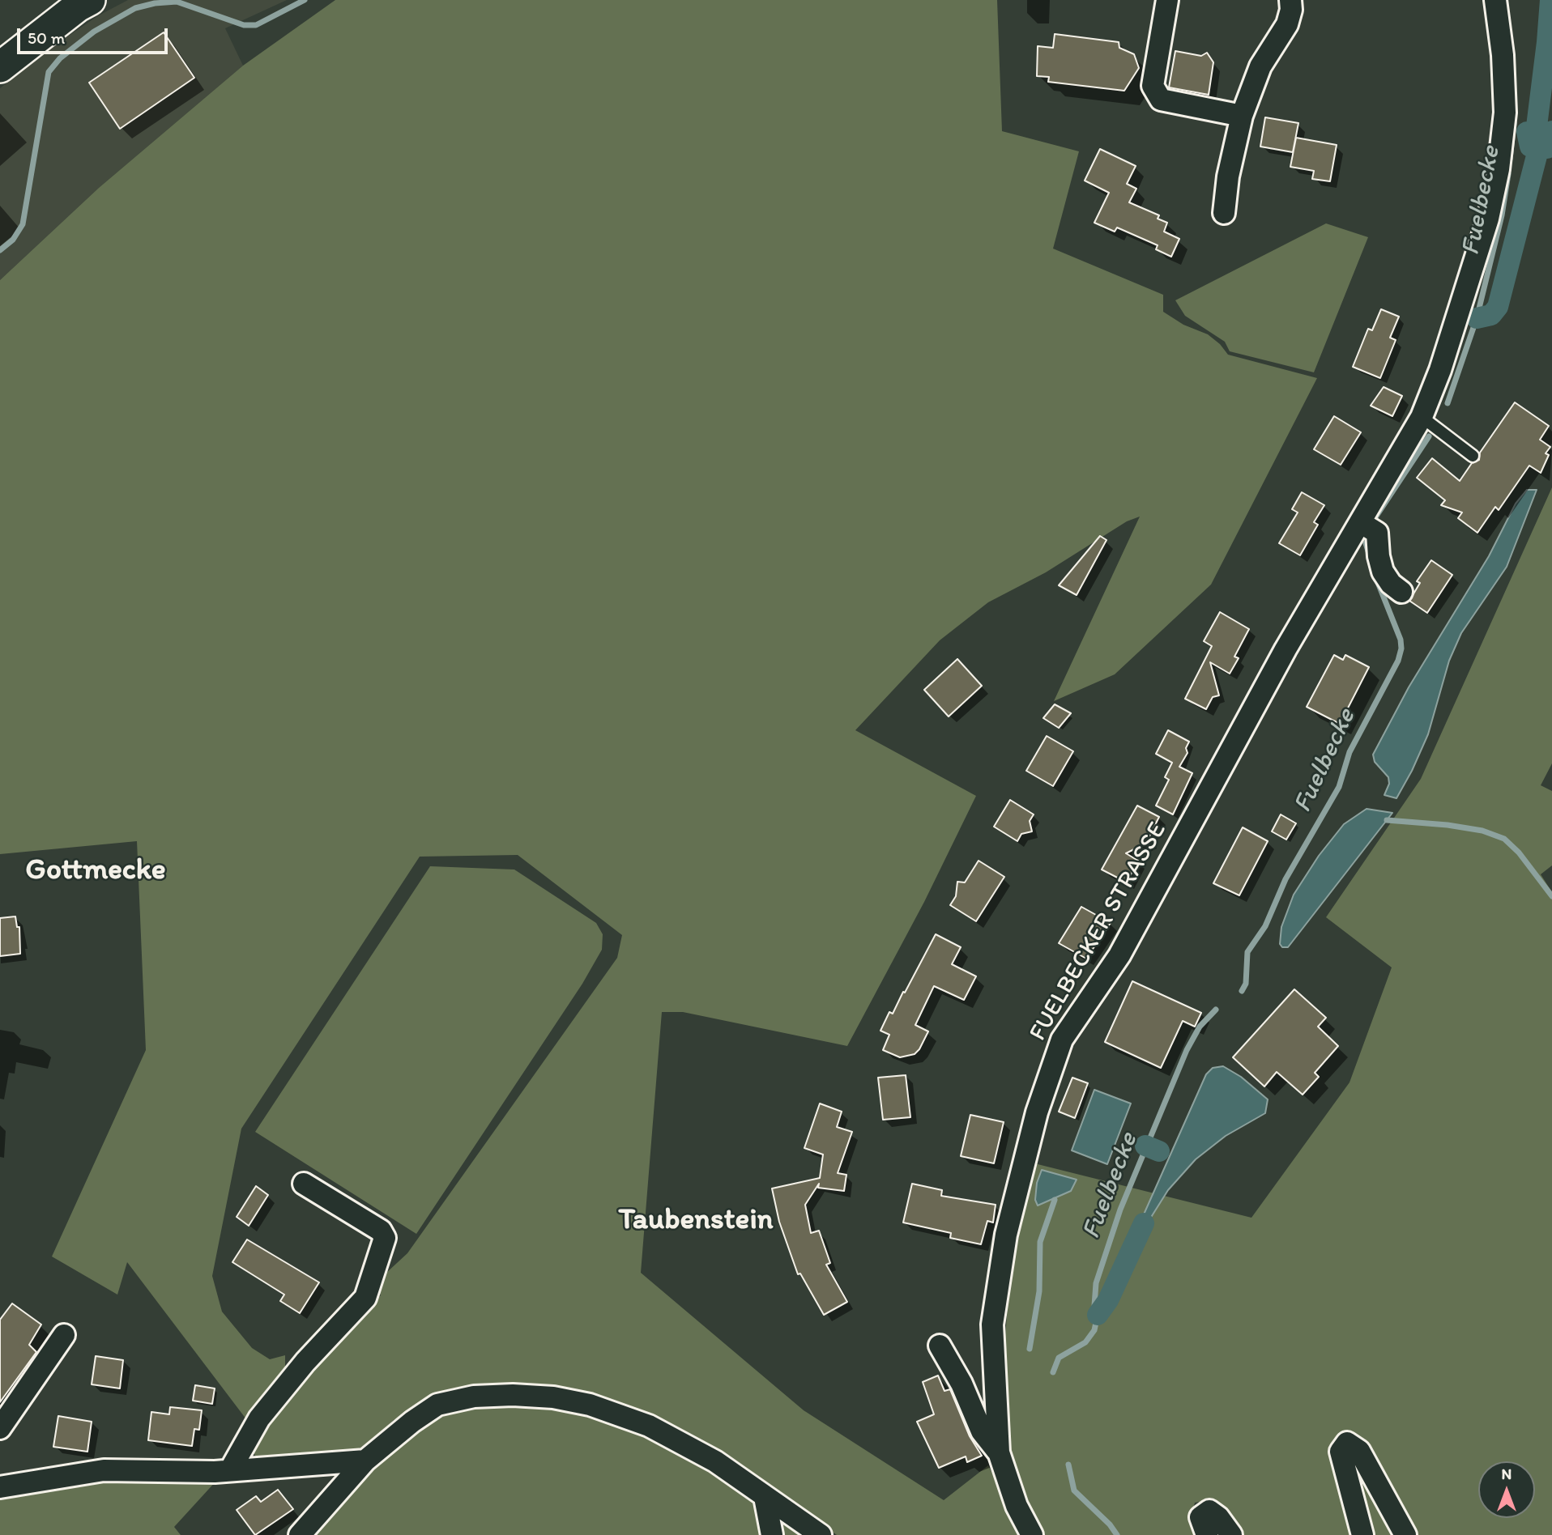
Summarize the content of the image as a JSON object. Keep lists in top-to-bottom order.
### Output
{
  "streets": {
    "street": ["FUELBECKER STRASSE"]
  },
  "districts": ["Gottmecke", "Taubenstein"],
  "water": ["Fuelbecke"],
  "scale_bar": "50 m",
  "north": "top"
}
